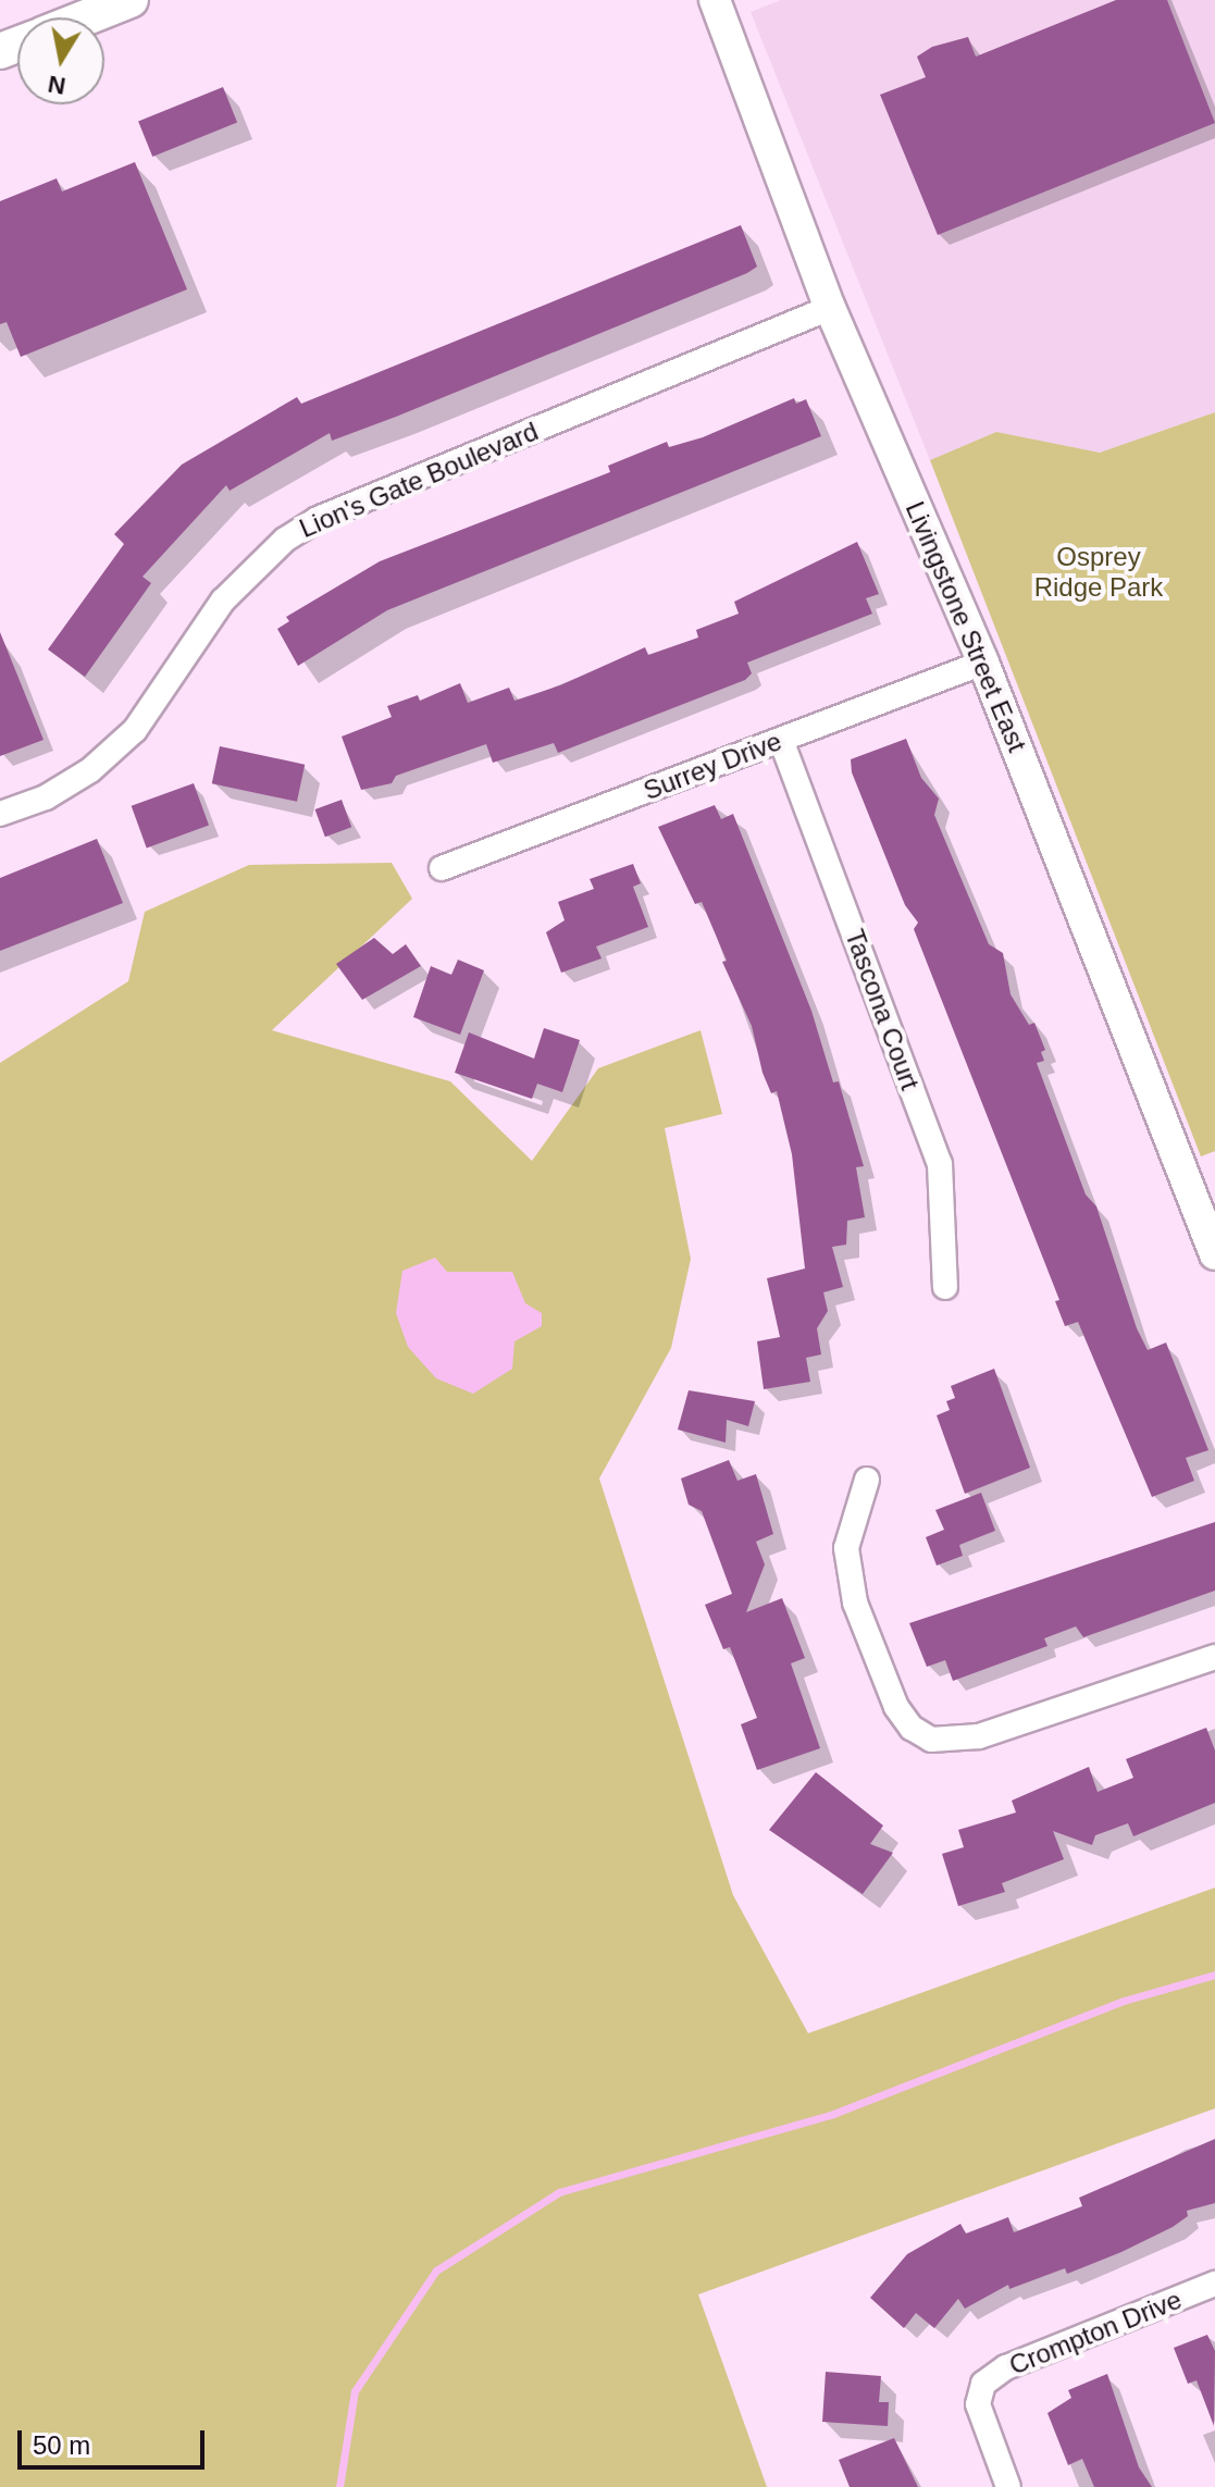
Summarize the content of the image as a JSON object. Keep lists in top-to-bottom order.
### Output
{
  "streets": {
    "street": [
      "Lion's Gate Boulevard",
      "Livingstone Street East",
      "Surrey Drive",
      "Tascona Court",
      "Crompton Drive"
    ]
  },
  "crossings": [
    ["Lion's Gate Boulevard", "Livingstone Street East"],
    ["Livingstone Street East", "Surrey Drive"],
    ["Surrey Drive", "Tascona Court"]
  ],
  "parks": ["Osprey Ridge Park"],
  "scale_bar": "50 m",
  "north": "bottom"
}
